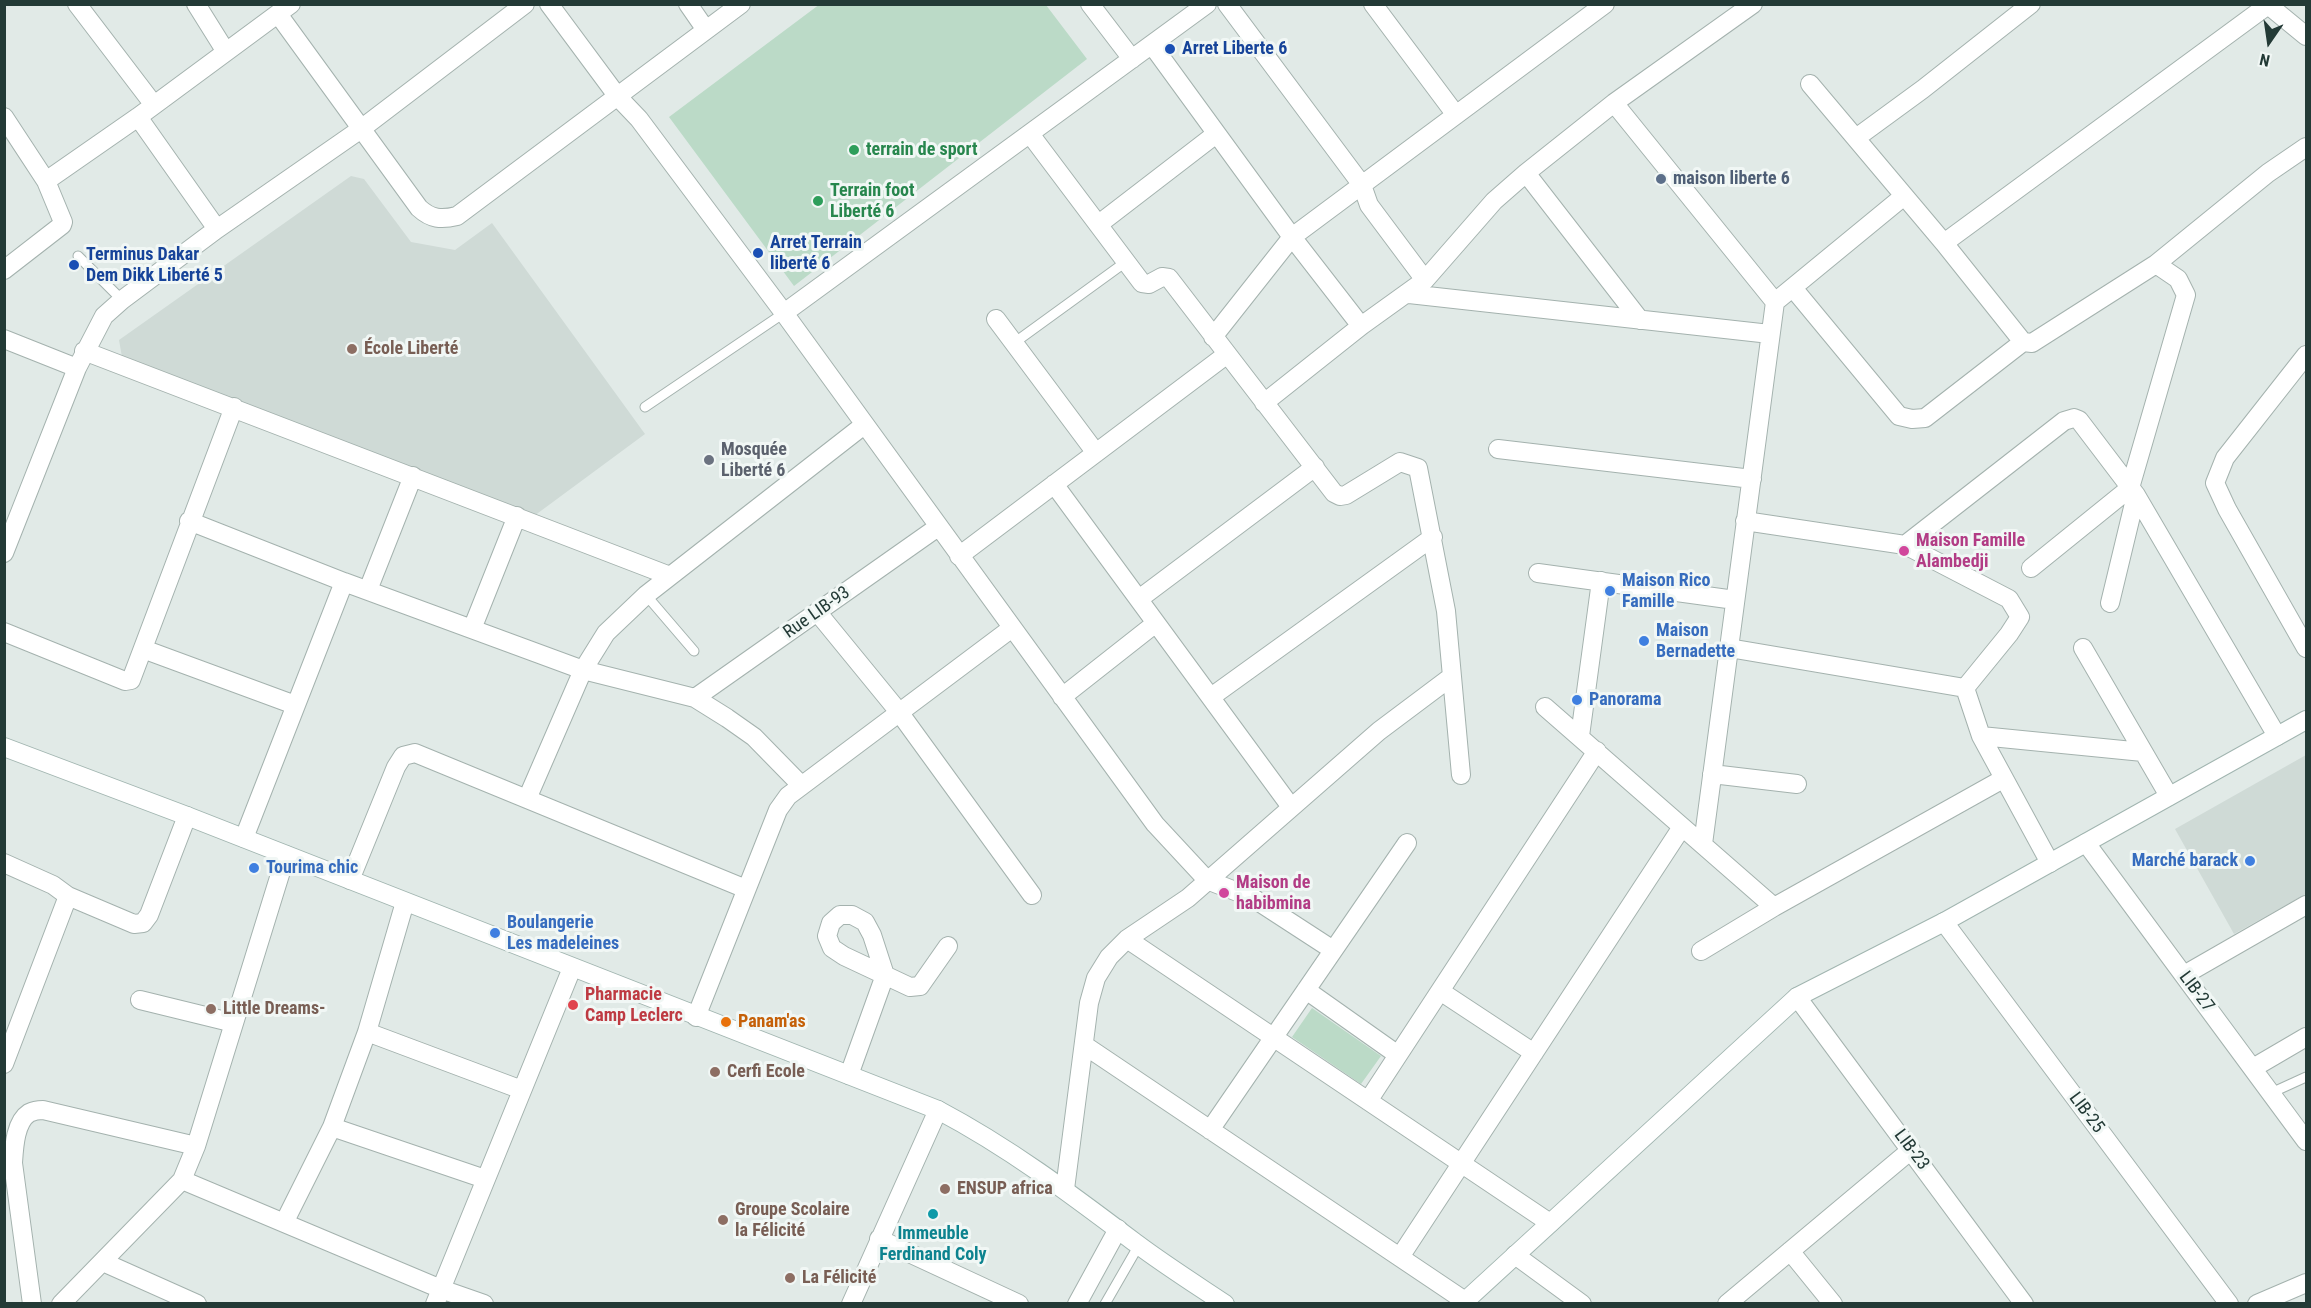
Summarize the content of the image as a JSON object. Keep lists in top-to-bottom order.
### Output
{
  "streets": {
    "street": [
      "Rue LIB-93",
      "LIB-27",
      "LIB-25",
      "LIB-23"
    ]
  },
  "places": [
    "Arret Liberte 6",
    "terrain de sport",
    "maison liberte 6",
    "Terrain foot Liberté 6",
    "Arret Terrain liberté 6",
    "Terminus Dakar Dem Dikk Liberté 5",
    "École Liberté",
    "Mosquée Liberté 6",
    "Maison Famille Alambedji",
    "Maison Rico Famille",
    "Maison Bernadette",
    "Panorama",
    "Marché barack",
    "Tourima chic",
    "Maison de habibmina",
    "Boulangerie Les madeleines",
    "Pharmacie Camp Leclerc",
    "Little Dreams-",
    "Panam'as",
    "Cerfi Ecole",
    "ENSUP africa",
    "Immeuble Ferdinand Coly",
    "Groupe Scolaire la Félicité",
    "La Félicité"
  ],
  "north": "bottom"
}
